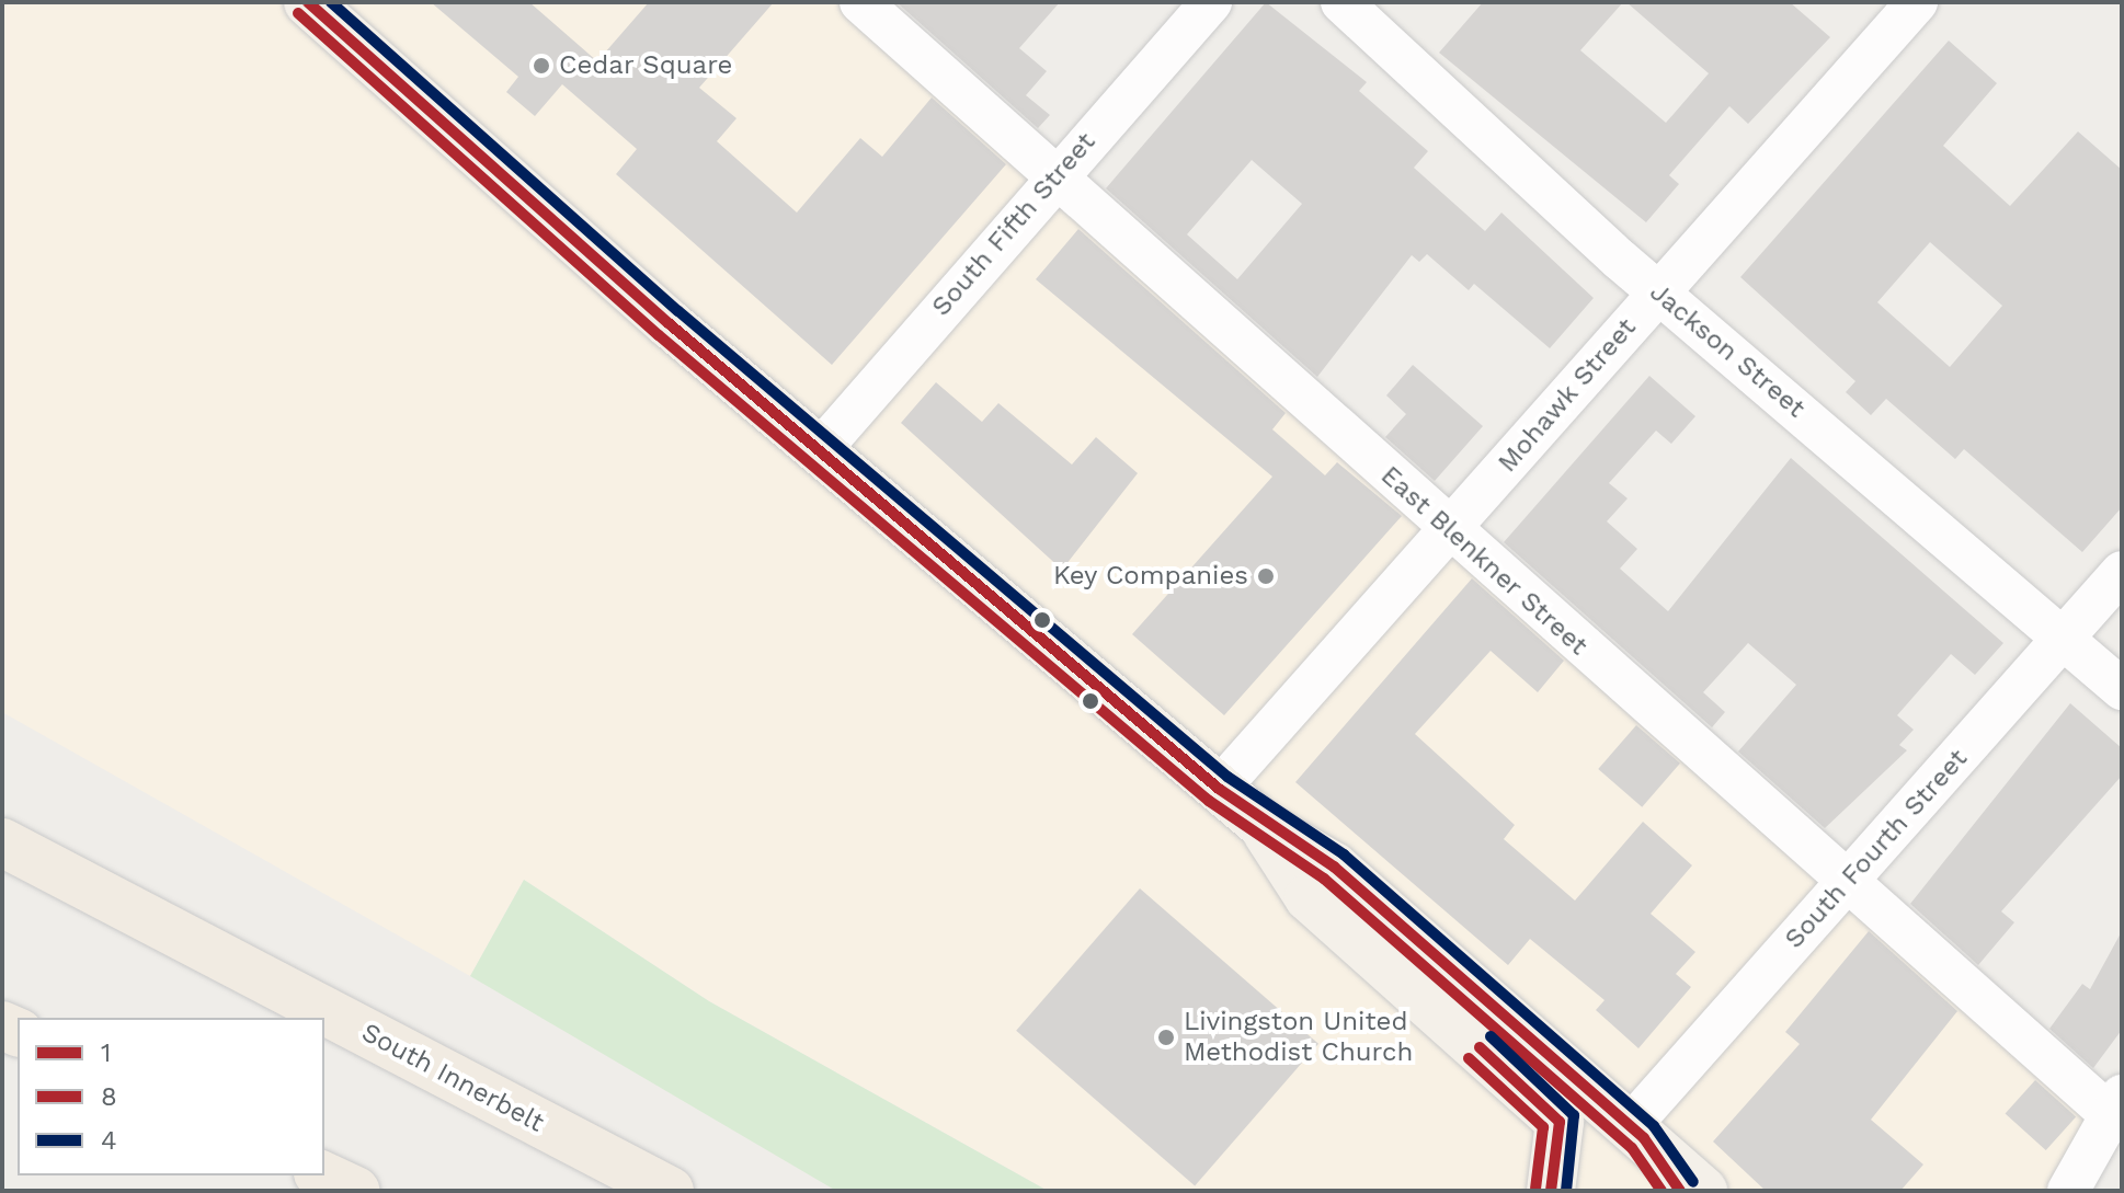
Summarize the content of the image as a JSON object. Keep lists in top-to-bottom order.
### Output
{
  "streets": {
    "highway": ["South Innerbelt"],
    "street": [
      "South Fifth Street",
      "Jackson Street",
      "Mohawk Street",
      "East Blenkner Street",
      "South Fourth Street"
    ]
  },
  "crossings": [
    ["South Fifth Street", "East Blenkner Street"],
    ["Jackson Street", "Mohawk Street"],
    ["Jackson Street", "South Fourth Street"],
    ["Mohawk Street", "East Blenkner Street"],
    ["East Blenkner Street", "South Fourth Street"]
  ],
  "places": ["Cedar Square", "Key Companies", "Livingston United Methodist Church"],
  "lines": ["transit line 1", "transit line 4", "transit line 8"],
  "legend": ["1", "8", "4"]
}
